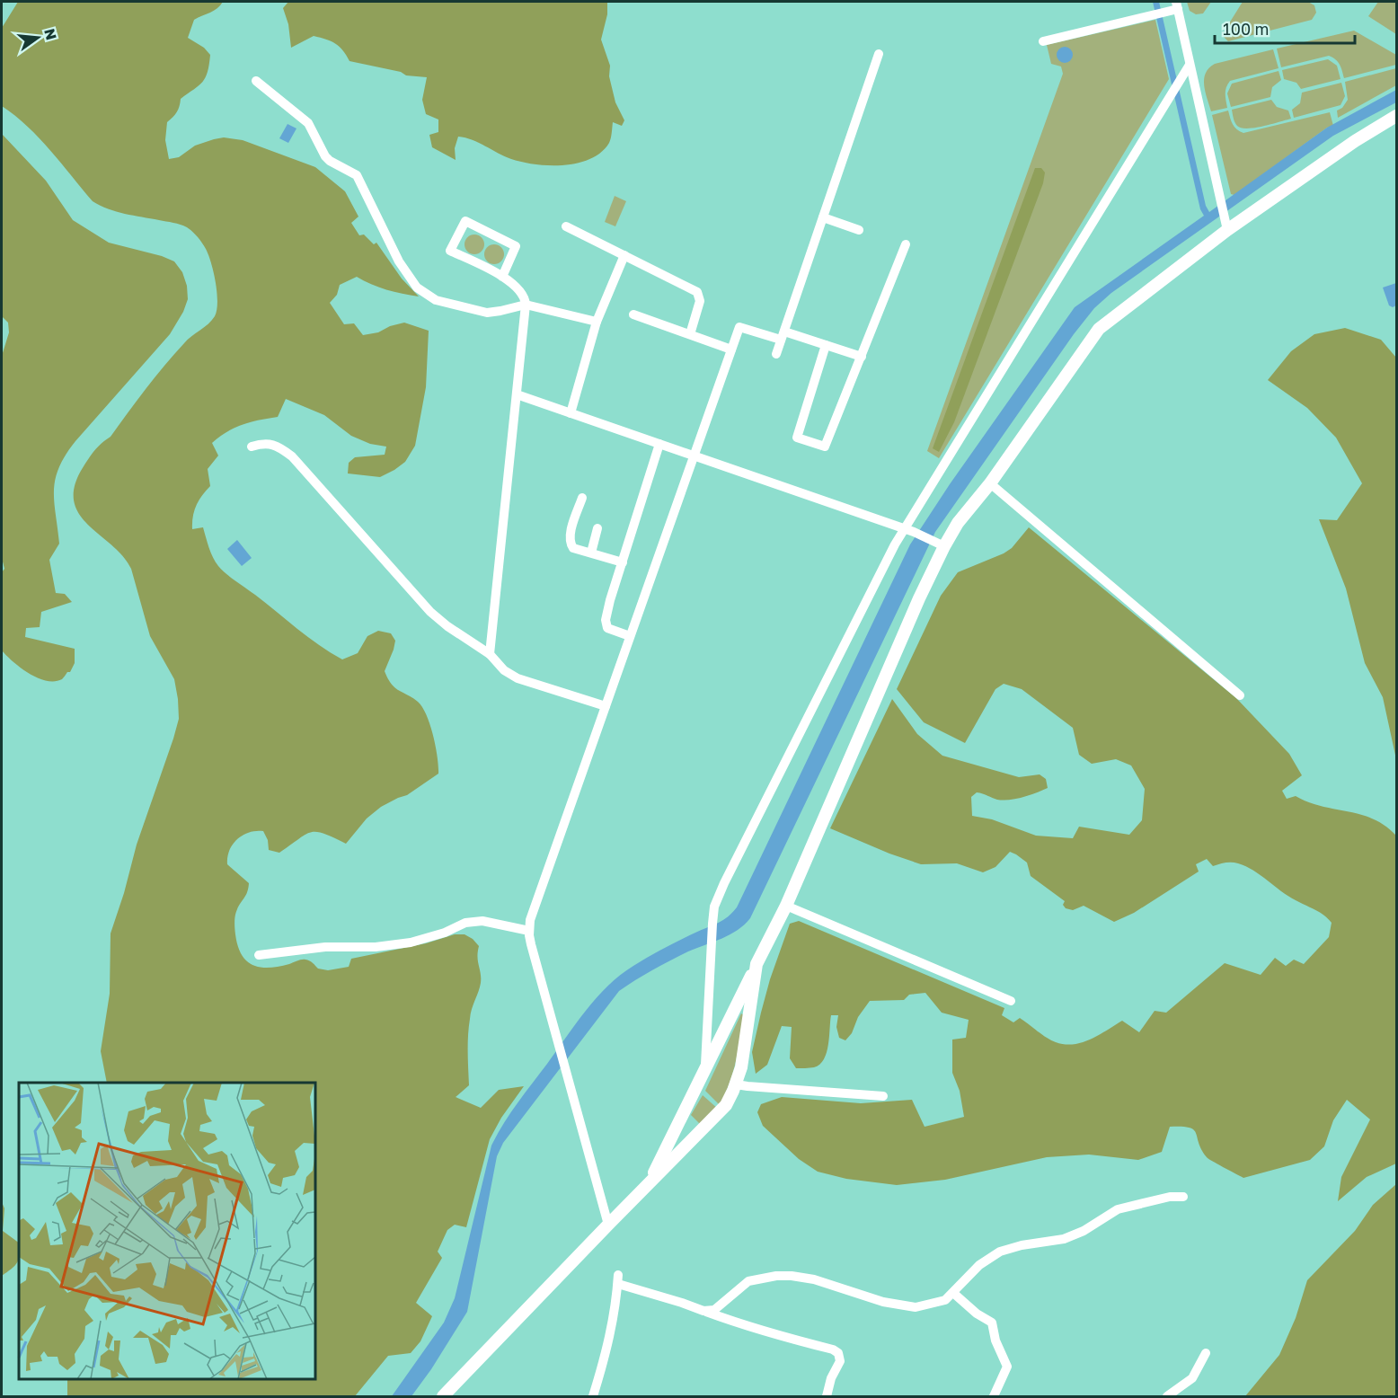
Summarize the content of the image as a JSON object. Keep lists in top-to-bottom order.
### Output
{
  "scale_bar": "100 m",
  "north": "right"
}
